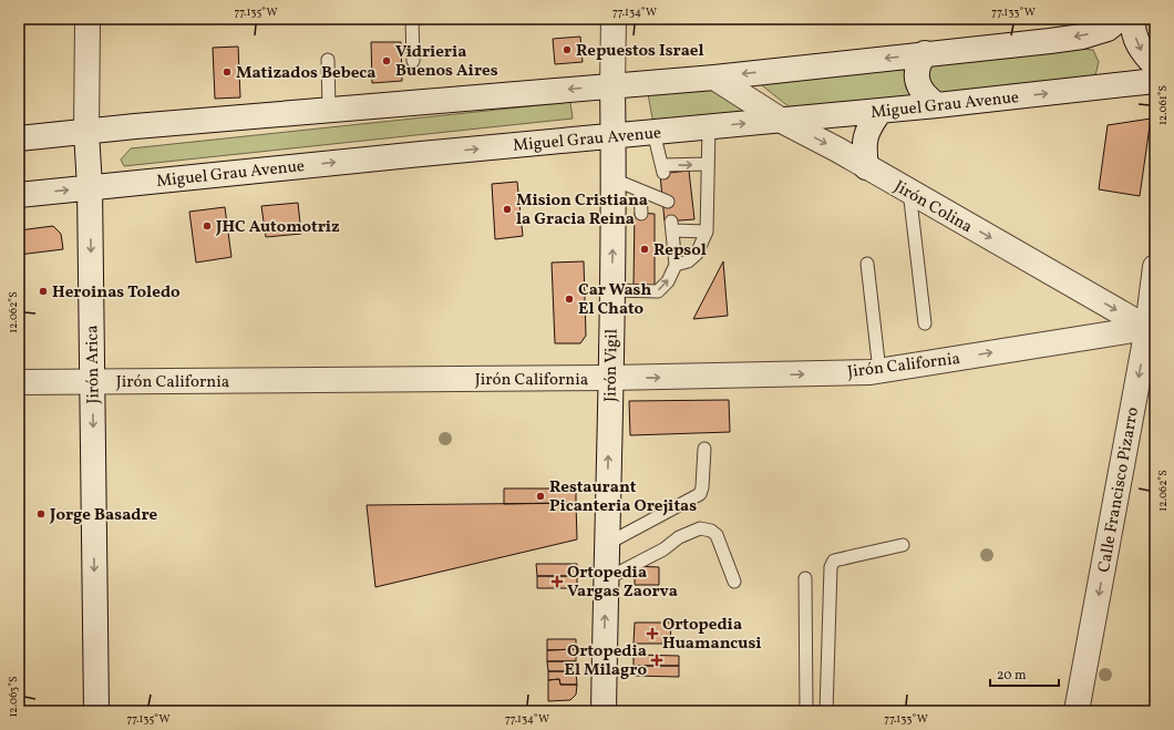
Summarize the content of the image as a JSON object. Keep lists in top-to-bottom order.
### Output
{
  "streets": {
    "main road": [
      "Miguel Grau Avenue",
      "Jirón Colina",
      "Jirón Arica",
      "Jirón California",
      "Jirón Vigil",
      "Calle Francisco Pizarro"
    ]
  },
  "crossings": [
    ["Miguel Grau Avenue", "Jirón Colina"],
    ["Miguel Grau Avenue", "Jirón Arica"],
    ["Miguel Grau Avenue", "Jirón Vigil"],
    ["Jirón Colina", "Jirón California"],
    ["Jirón Colina", "Calle Francisco Pizarro"],
    ["Jirón Arica", "Jirón California"],
    ["Jirón California", "Jirón Vigil"],
    ["Jirón California", "Calle Francisco Pizarro"]
  ],
  "one_way": [
    "Jirón Colina",
    "Jirón Arica",
    "Jirón California",
    "Jirón Vigil",
    "Calle Francisco Pizarro"
  ],
  "places": {
    "other": [
      "Repuestos Israel",
      "Vidrieria Buenos Aires",
      "Matizados Bebeca",
      "Mision Cristiana la Gracia Reina",
      "JHC Automotriz",
      "Repsol",
      "Heroinas Toledo",
      "Car Wash El Chato",
      "Restaurant Picanteria Orejitas",
      "Jorge Basadre"
    ],
    "health": ["Ortopedia Vargas Zaorva", "Ortopedia Huamancusi", "Ortopedia El Milagro"]
  },
  "scale_bar": "20 m",
  "coordinates": [
    "77.135°W",
    "77.134°W",
    "77.133°W",
    "12.061°S",
    "12.062°S",
    "12.063°S"
  ]
}
